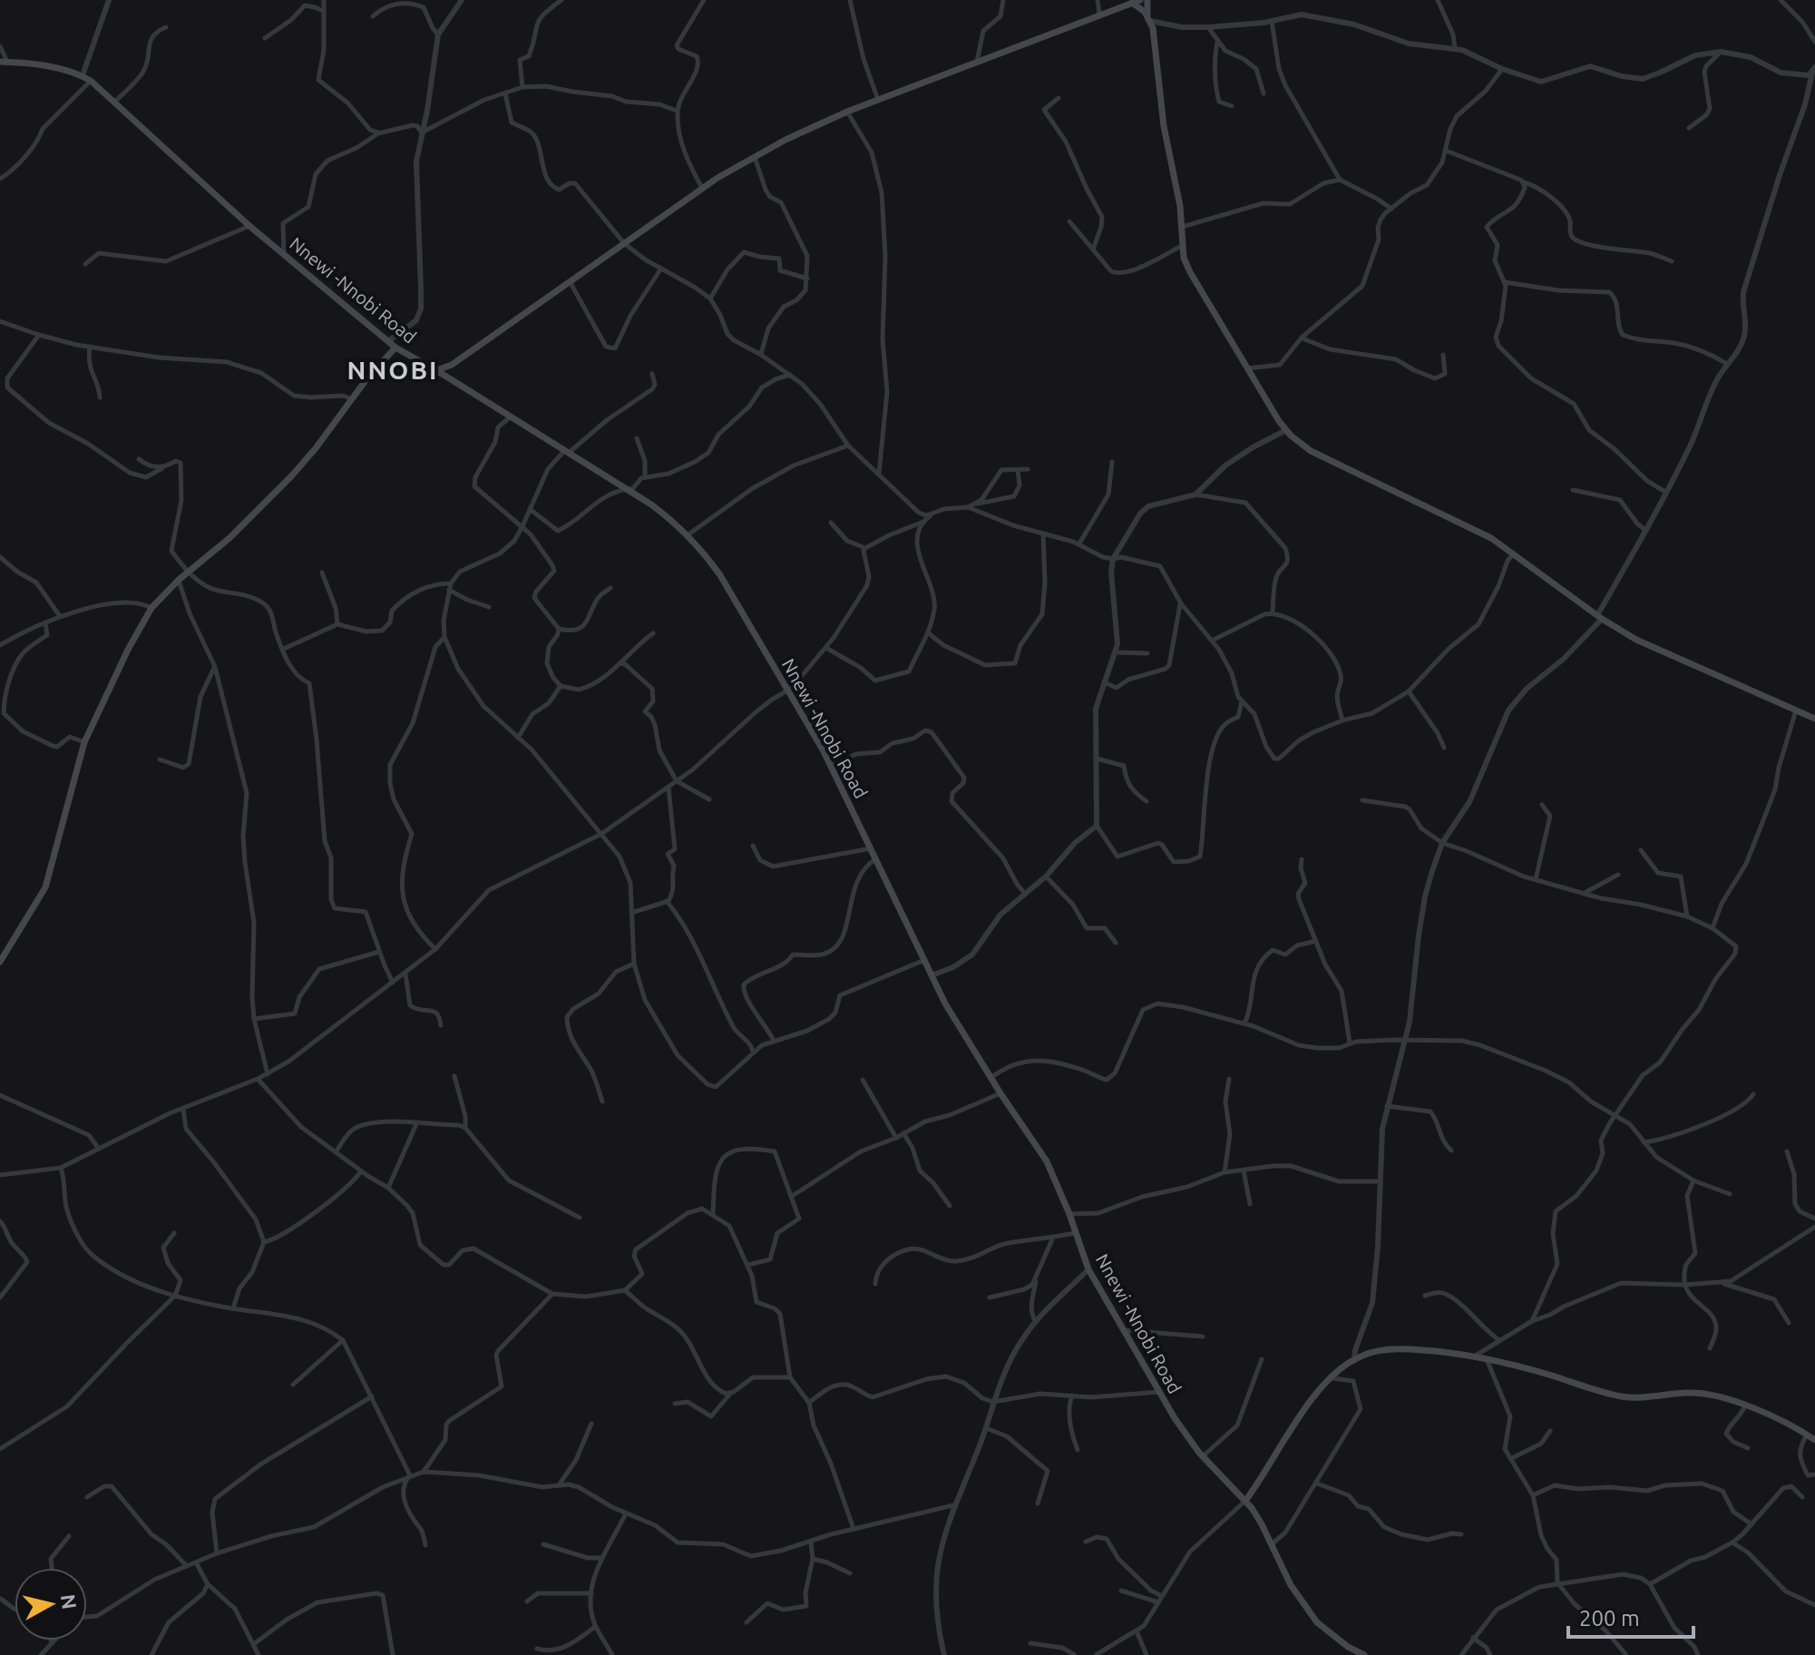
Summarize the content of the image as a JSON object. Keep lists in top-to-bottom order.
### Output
{
  "streets": {
    "main road": ["Nnewi -Nnobi Road"]
  },
  "districts": ["NNOBI"],
  "scale_bar": "200 m",
  "north": "right"
}
